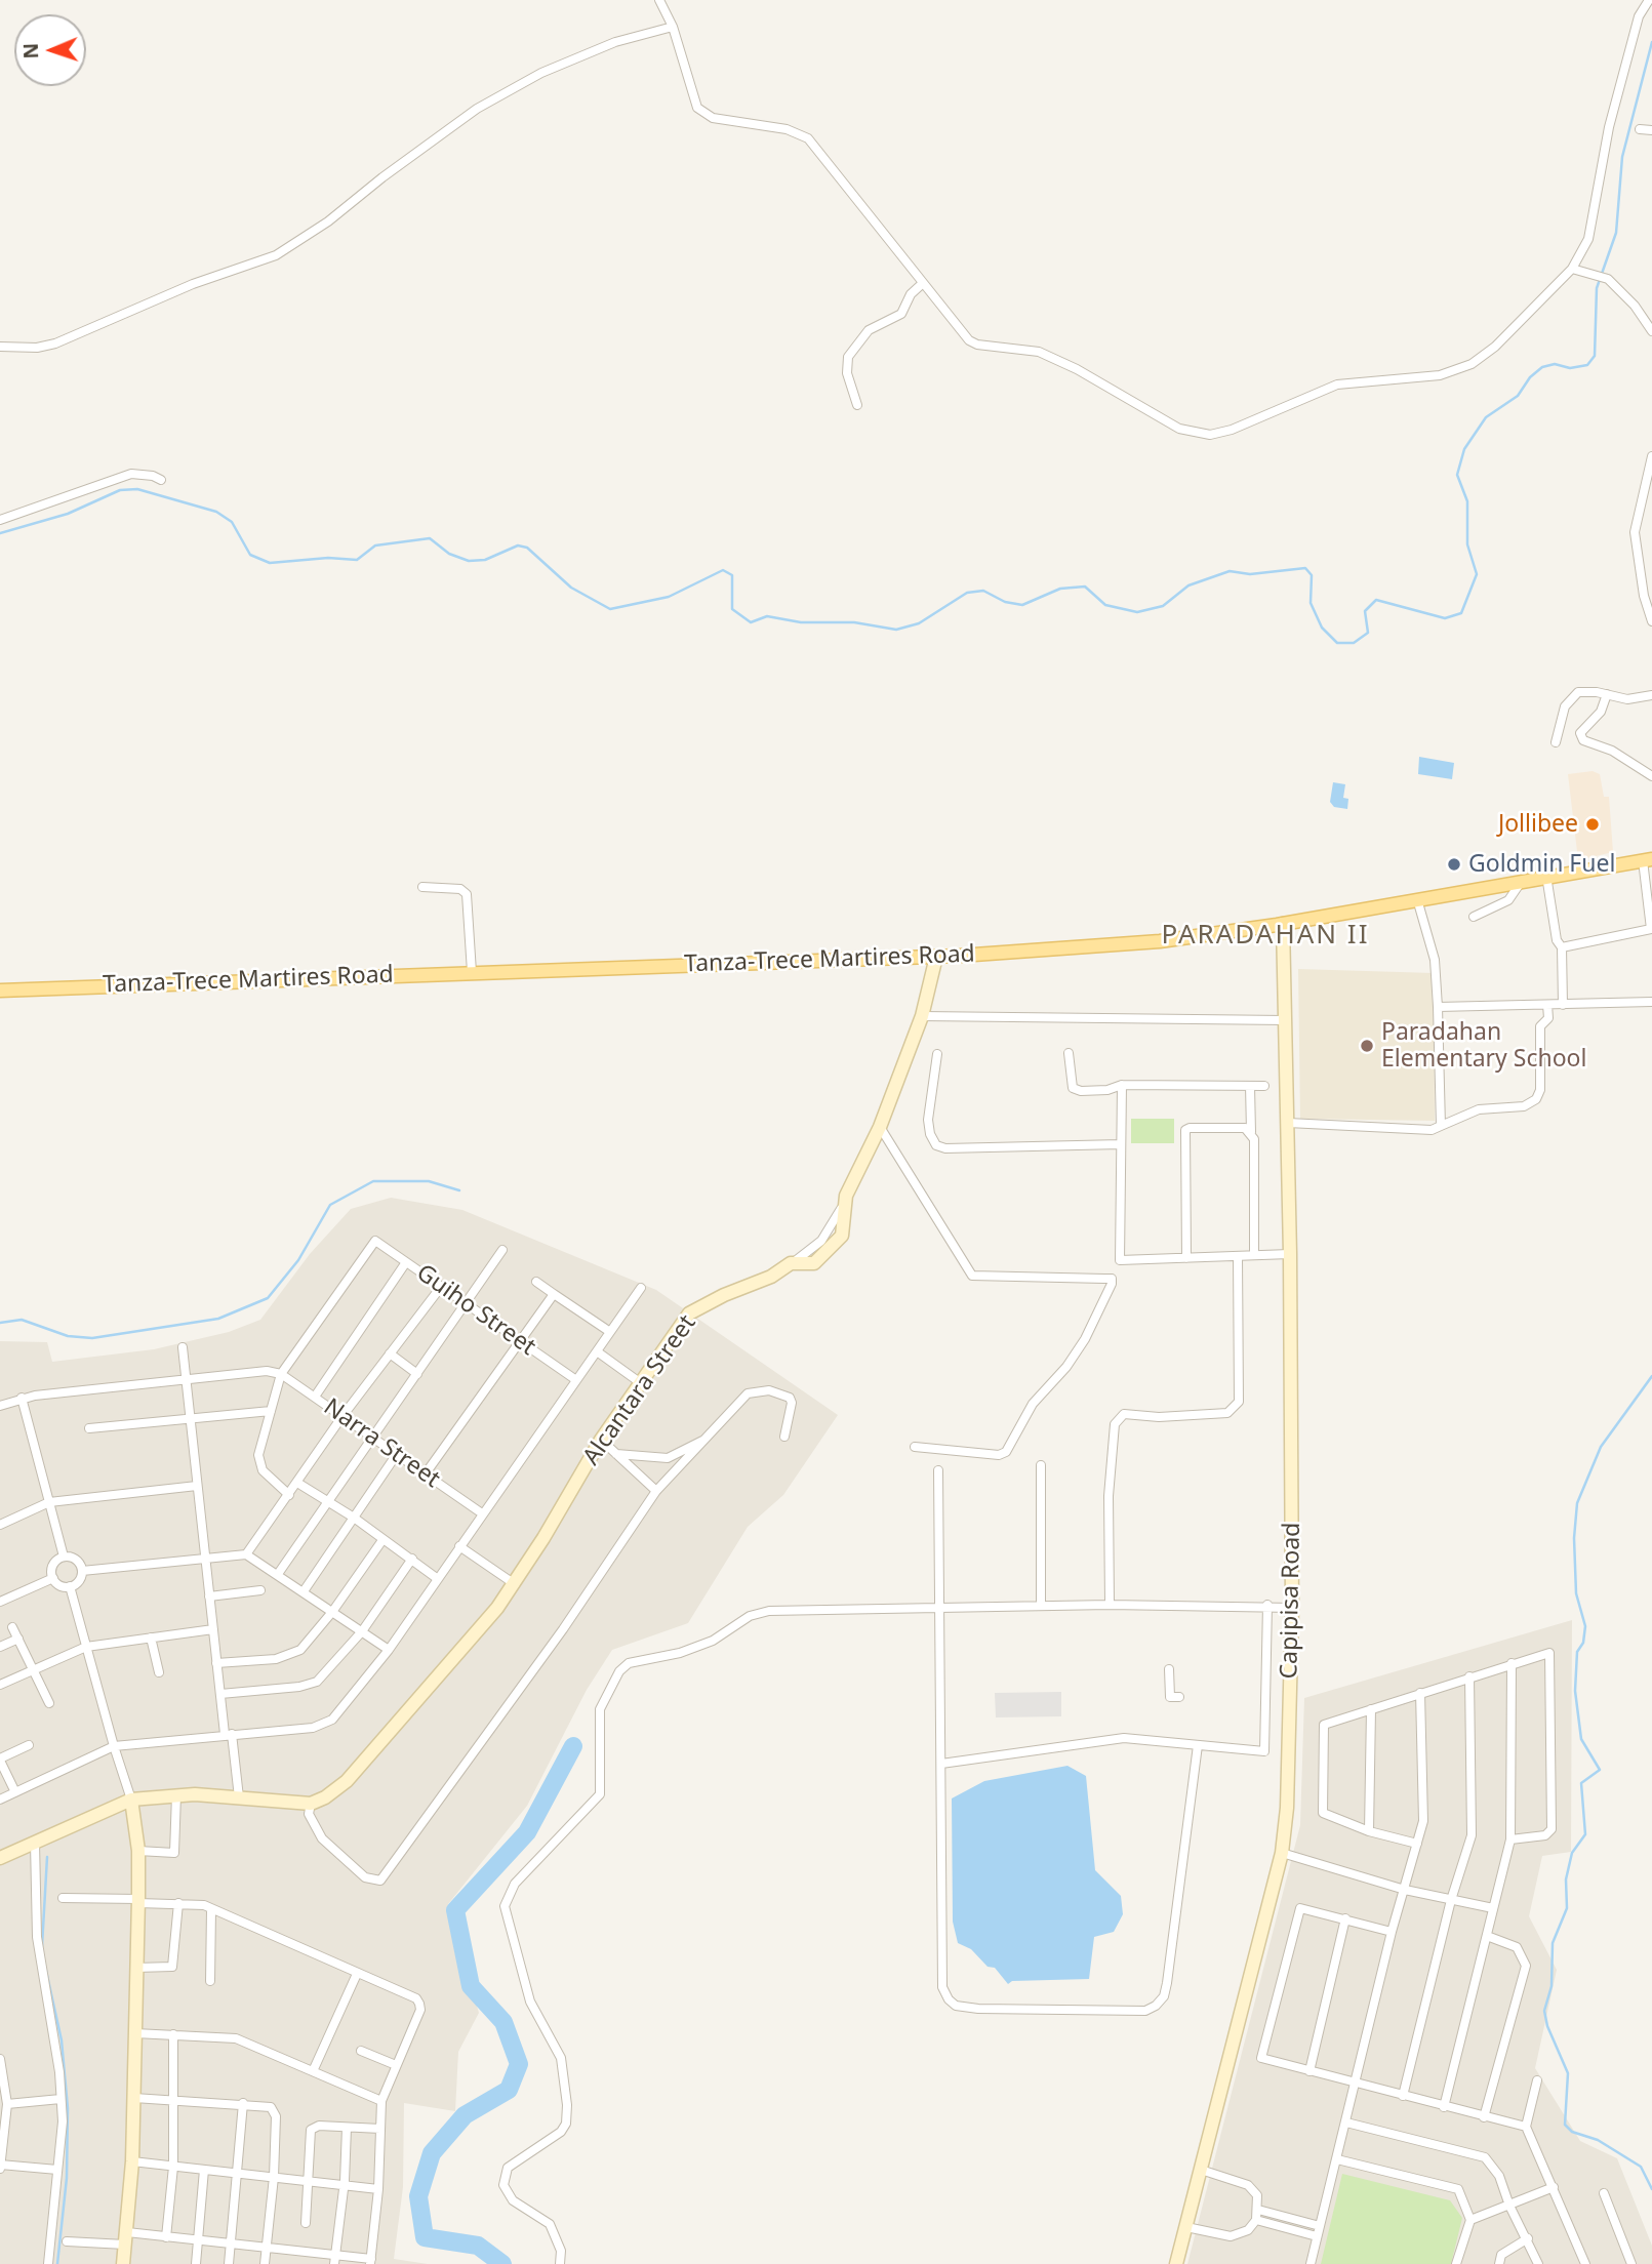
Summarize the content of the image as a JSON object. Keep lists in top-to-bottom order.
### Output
{
  "streets": {
    "main road": ["Tanza-Trece Martires Road"],
    "street": [
      "Guiho Street",
      "Alcantara Street",
      "Narra Street",
      "Capipisa Road"
    ]
  },
  "crossings": [
    ["Tanza-Trece Martires Road", "Alcantara Street"],
    ["Tanza-Trece Martires Road", "Capipisa Road"],
    ["Guiho Street", "Narra Street"]
  ],
  "districts": ["PARADAHAN II"],
  "places": ["Jollibee", "Goldmin Fuel", "Paradahan Elementary School"],
  "north": "left"
}
